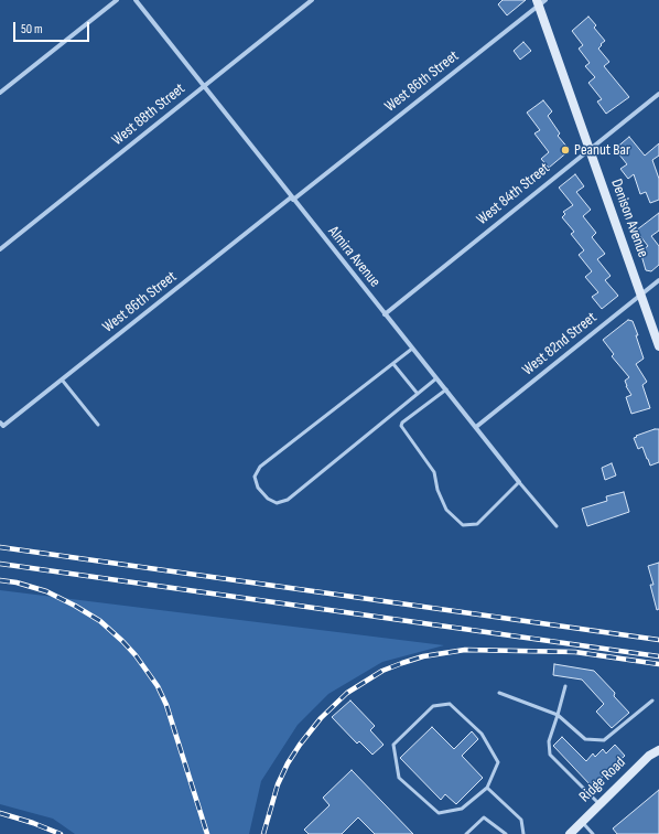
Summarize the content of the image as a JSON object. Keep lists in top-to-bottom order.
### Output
{
  "streets": {
    "main road": ["Denison Avenue", "Ridge Road"],
    "street": [
      "West 86th Street",
      "West 88th Street",
      "West 84th Street",
      "Almira Avenue",
      "West 82nd Street"
    ]
  },
  "crossings": [
    ["West 86th Street", "Denison Avenue"],
    ["West 86th Street", "Almira Avenue"],
    ["West 88th Street", "Almira Avenue"],
    ["West 84th Street", "Denison Avenue"],
    ["West 84th Street", "Almira Avenue"],
    ["Denison Avenue", "West 82nd Street"],
    ["Almira Avenue", "West 82nd Street"]
  ],
  "places": ["Peanut Bar"],
  "scale_bar": "50 m"
}
